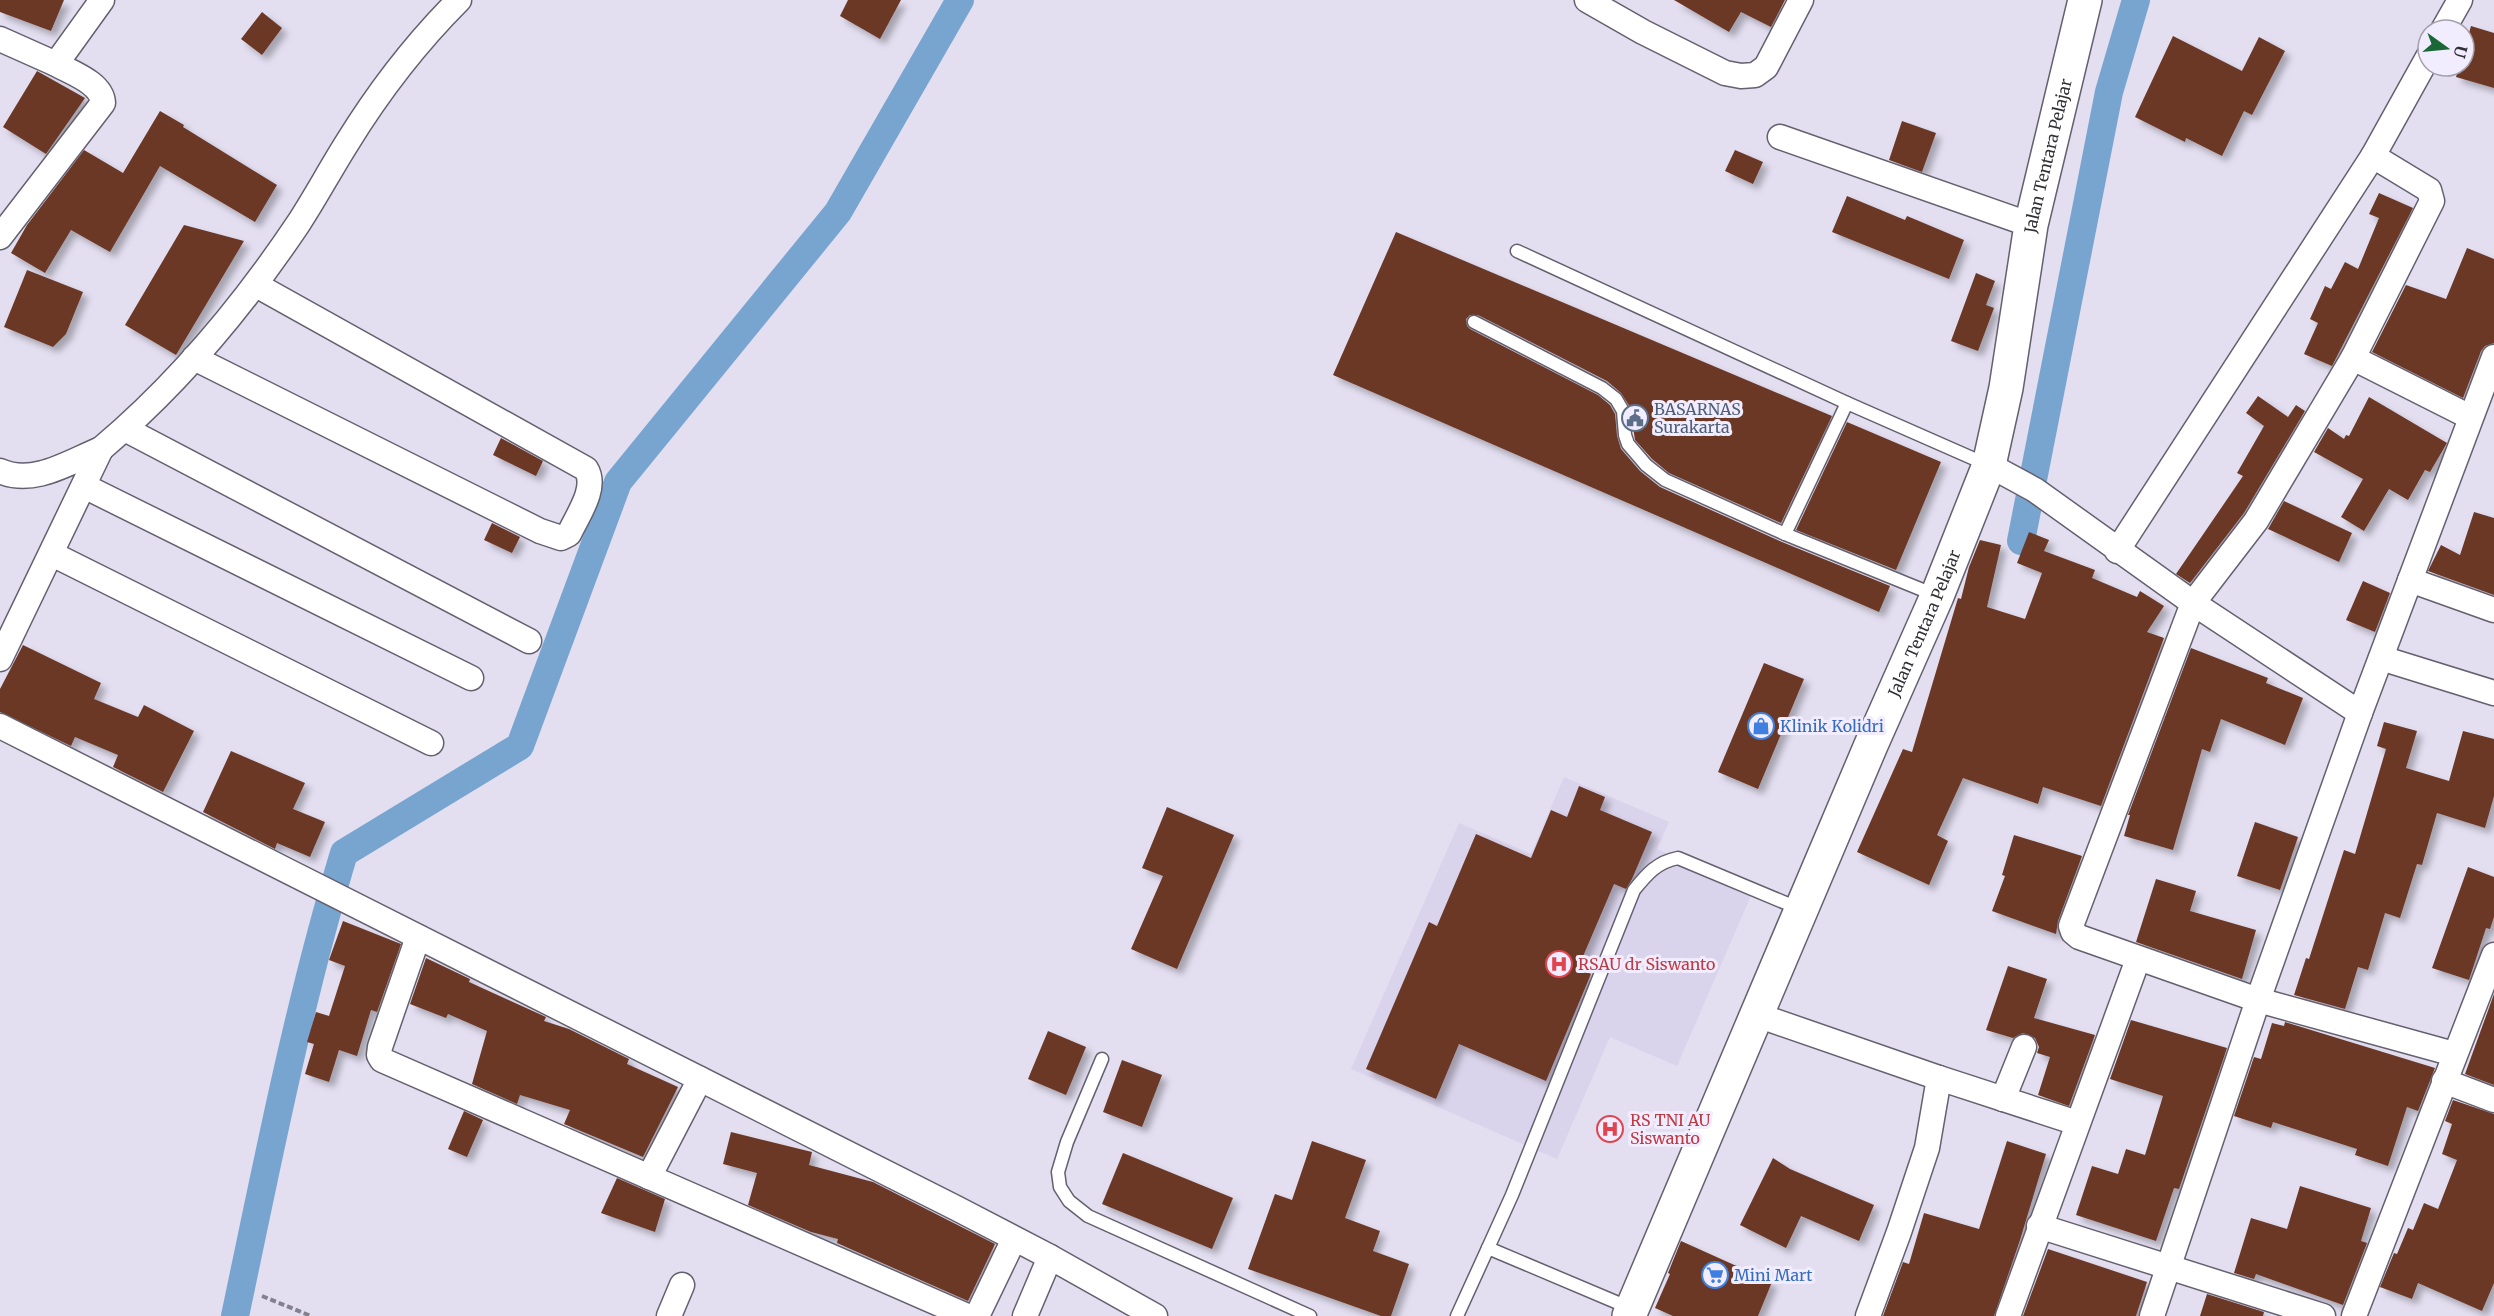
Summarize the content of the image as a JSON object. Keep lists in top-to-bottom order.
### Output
{
  "streets": {
    "main road": ["Jalan Tentara Pelajar"]
  },
  "places": {
    "public building": ["BASARNAS Surakarta"],
    "shop": ["Klinik Kolidri"],
    "hospital": ["RSAU dr Siswanto", "RS TNI AU Siswanto"],
    "supermarket": ["Mini Mart"]
  },
  "north": "right"
}
